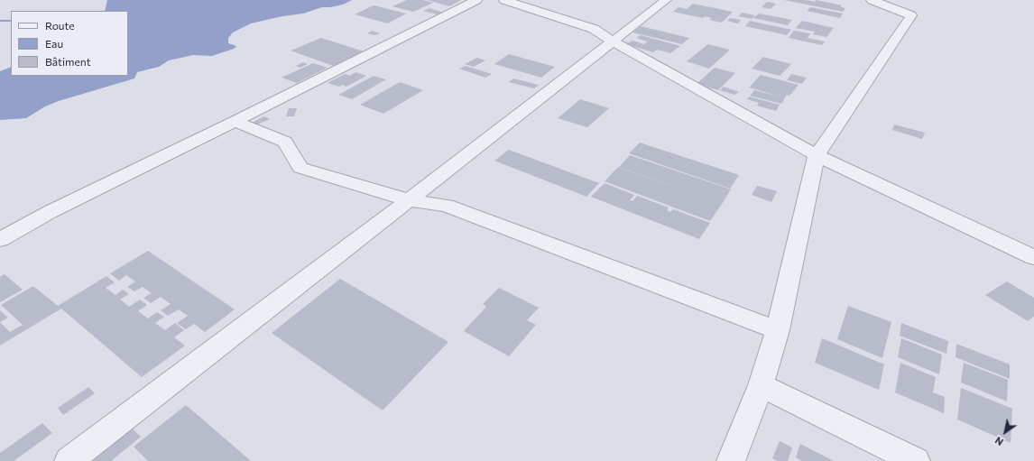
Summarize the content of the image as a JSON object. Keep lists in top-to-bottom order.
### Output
{
  "legend": ["Route", "Eau", "Bâtiment"],
  "north": "bottom left"
}
